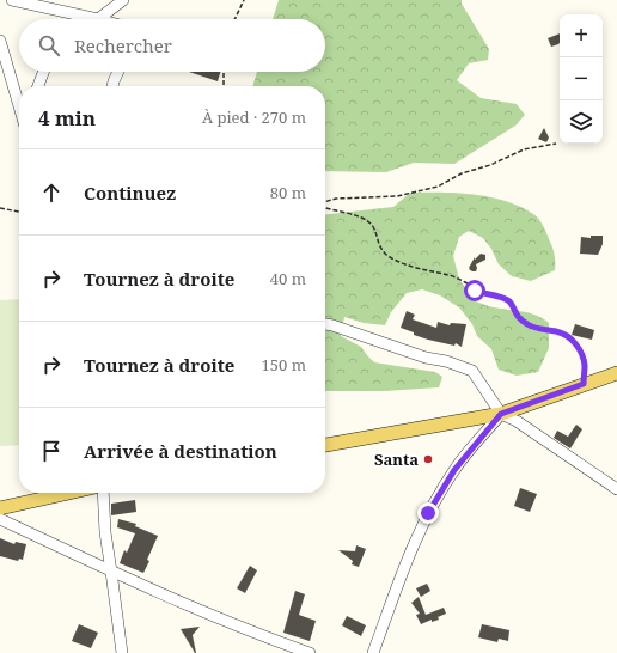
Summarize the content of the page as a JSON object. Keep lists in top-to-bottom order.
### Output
{
  "places": ["Santa"],
  "page": {
    "map_buttons": ["+", "−"],
    "search": "Rechercher",
    "heading": ["4 min", "À pied · 270 m"],
    "list": [
      ["Continuez", "80 m"],
      ["Tournez à droite", "40 m"],
      ["Tournez à droite", "150 m"],
      "Arrivée à destination"
    ]
  }
}
